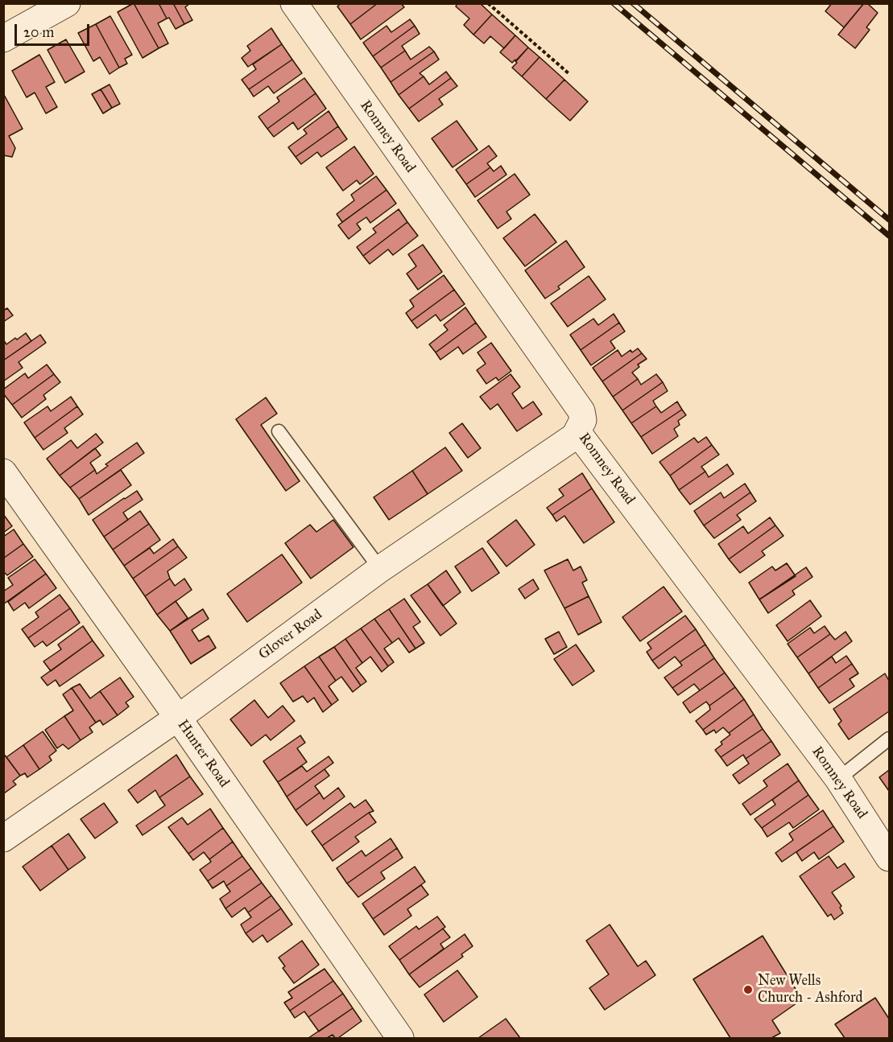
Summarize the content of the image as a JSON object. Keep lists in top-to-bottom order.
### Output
{
  "streets": {
    "street": ["Romney Road", "Glover Road", "Hunter Road"]
  },
  "crossings": [
    ["Romney Road", "Glover Road"],
    ["Glover Road", "Hunter Road"]
  ],
  "places": ["New Wells Church - Ashford"],
  "scale_bar": "20 m"
}
